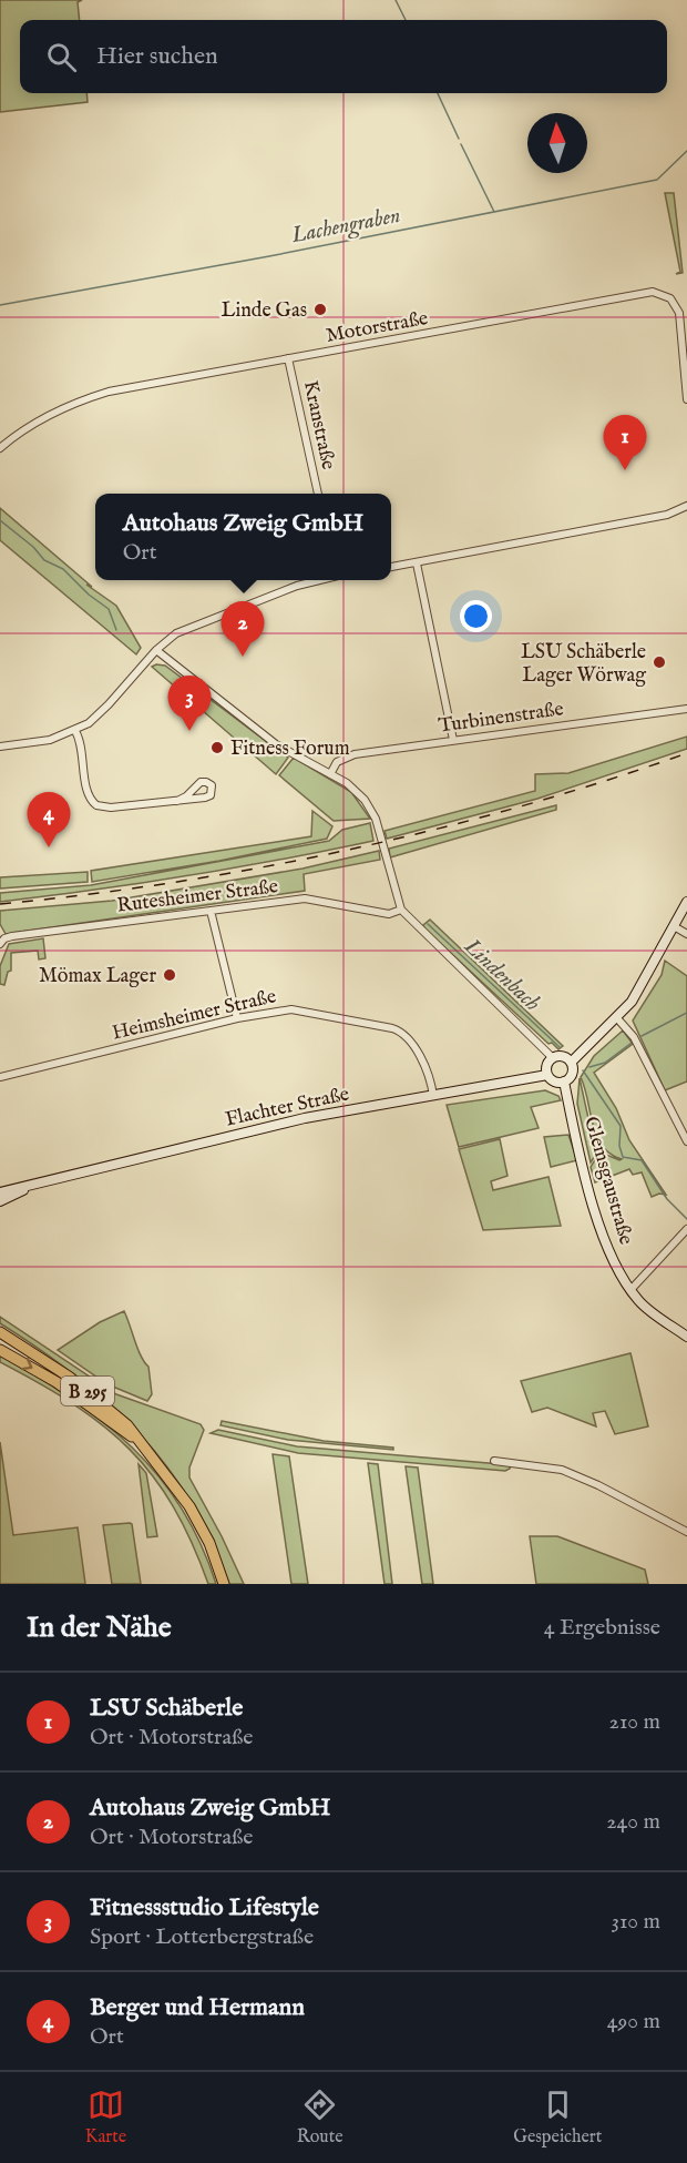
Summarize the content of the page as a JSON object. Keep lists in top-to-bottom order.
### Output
{
  "streets": {
    "main road": ["Flachter Straße", "Glemsgaustraße", "B 295"],
    "street": [
      "Motorstraße",
      "Kranstraße",
      "Turbinenstraße",
      "Rutesheimer Straße",
      "Heimsheimer Straße"
    ]
  },
  "crossings": [
    ["Motorstraße", "Kranstraße"],
    ["Heimsheimer Straße", "Flachter Straße"],
    ["Flachter Straße", "Glemsgaustraße"]
  ],
  "water": ["Lachengraben", "Lindenbach"],
  "places": [
    "Linde Gas",
    "LSU Schäberle Lager Wörwag",
    "Fitness Forum",
    "Mömax Lager"
  ],
  "north": "top",
  "page": {
    "search": "Hier suchen",
    "pins": [
      "1",
      "2",
      "3",
      "4"
    ],
    "popup": ["Autohaus Zweig GmbH", "Ort"],
    "heading": ["In der Nähe", "4 Ergebnisse"],
    "list": [
      {
        "mark": "1",
        "name": "LSU Schäberle",
        "note": "Ort · Motorstraße",
        "value": "210 m"
      },
      {
        "mark": "2",
        "name": "Autohaus Zweig GmbH",
        "note": "Ort · Motorstraße",
        "value": "240 m"
      },
      {
        "mark": "3",
        "name": "Fitnessstudio Lifestyle",
        "note": "Sport · Lotterbergstraße",
        "value": "310 m"
      },
      {
        "mark": "4",
        "name": "Berger und Hermann",
        "note": "Ort",
        "value": "490 m"
      }
    ],
    "nav": ["Karte", "Route", "Gespeichert"]
  }
}
